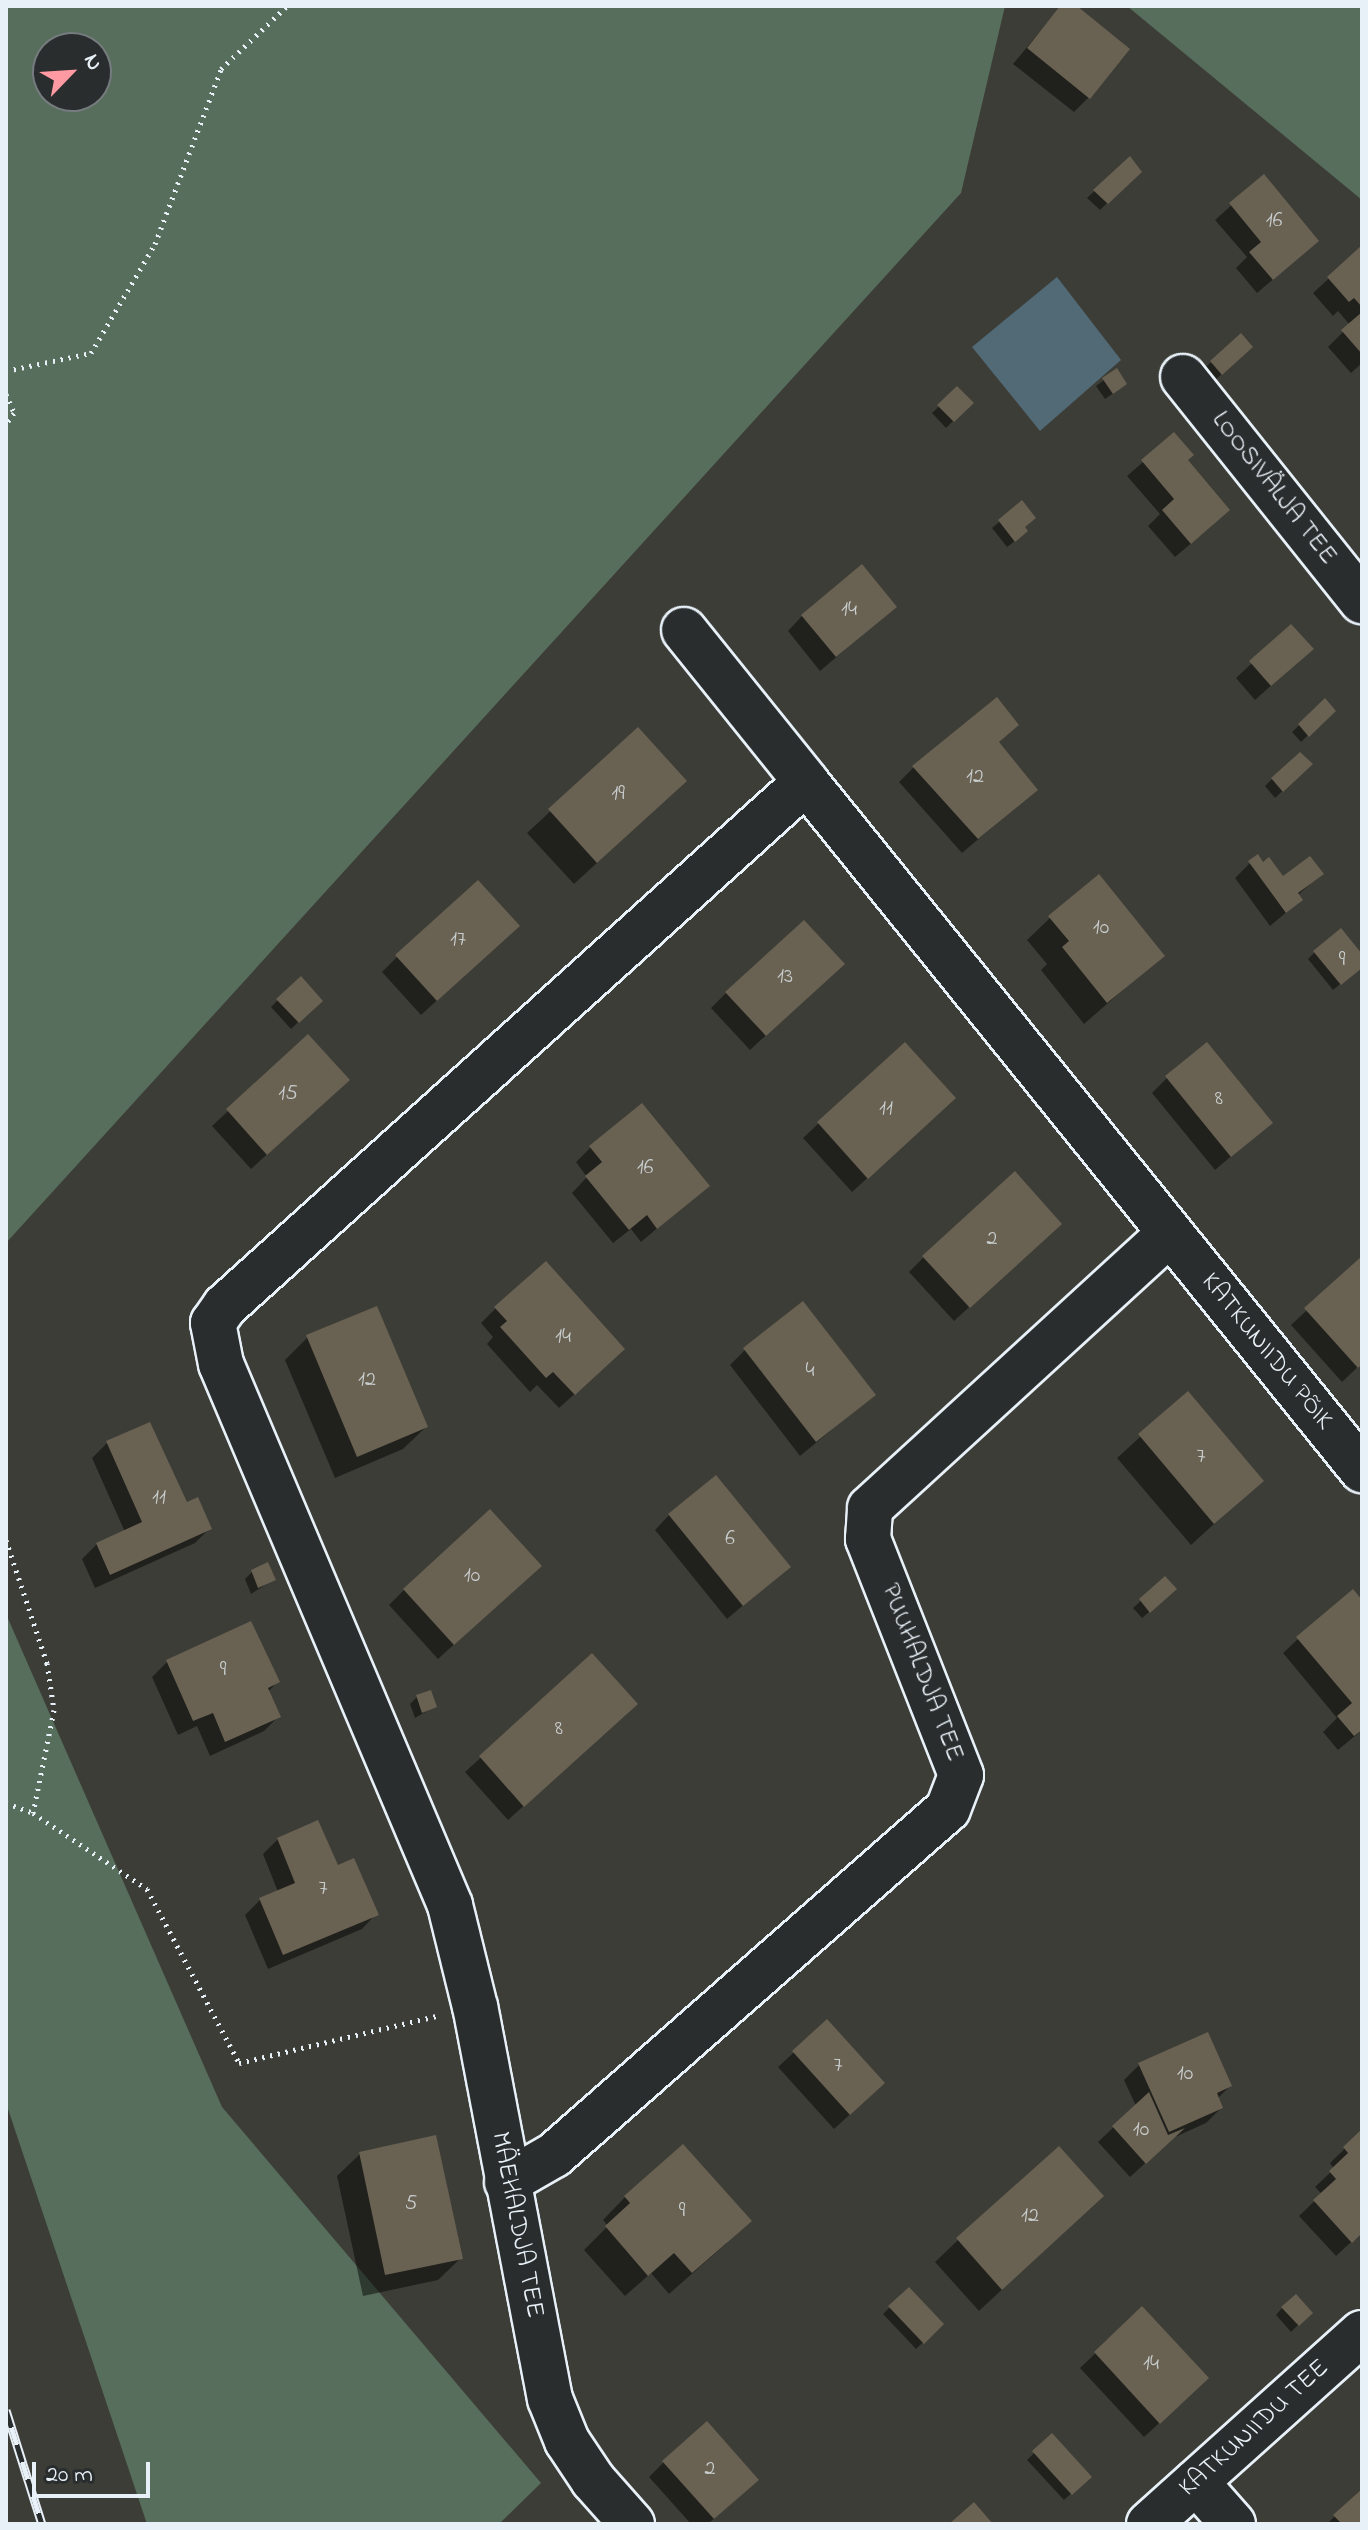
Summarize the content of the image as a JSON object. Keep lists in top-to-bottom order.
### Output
{
  "streets": {
    "street": [
      "LOOSIVÄLJA TEE",
      "KATKUNIIDU PÕIK",
      "PUUHALDJA TEE",
      "MÄEHALDJA TEE",
      "KATKUNIIDU TEE"
    ]
  },
  "crossings": [
    ["KATKUNIIDU PÕIK", "PUUHALDJA TEE"],
    ["KATKUNIIDU PÕIK", "MÄEHALDJA TEE"],
    ["PUUHALDJA TEE", "MÄEHALDJA TEE"]
  ],
  "house_numbers": [
    "16",
    "14",
    "12",
    "19",
    "10",
    "17",
    "9",
    "13",
    "15",
    "8",
    "11",
    "16",
    "2",
    "14",
    "4",
    "12",
    "7",
    "11",
    "6",
    "10",
    "9",
    "8",
    "7",
    "7",
    "10",
    "10",
    "5",
    "9",
    "12",
    "14",
    "2"
  ],
  "scale_bar": "20 m",
  "north": "top right"
}
